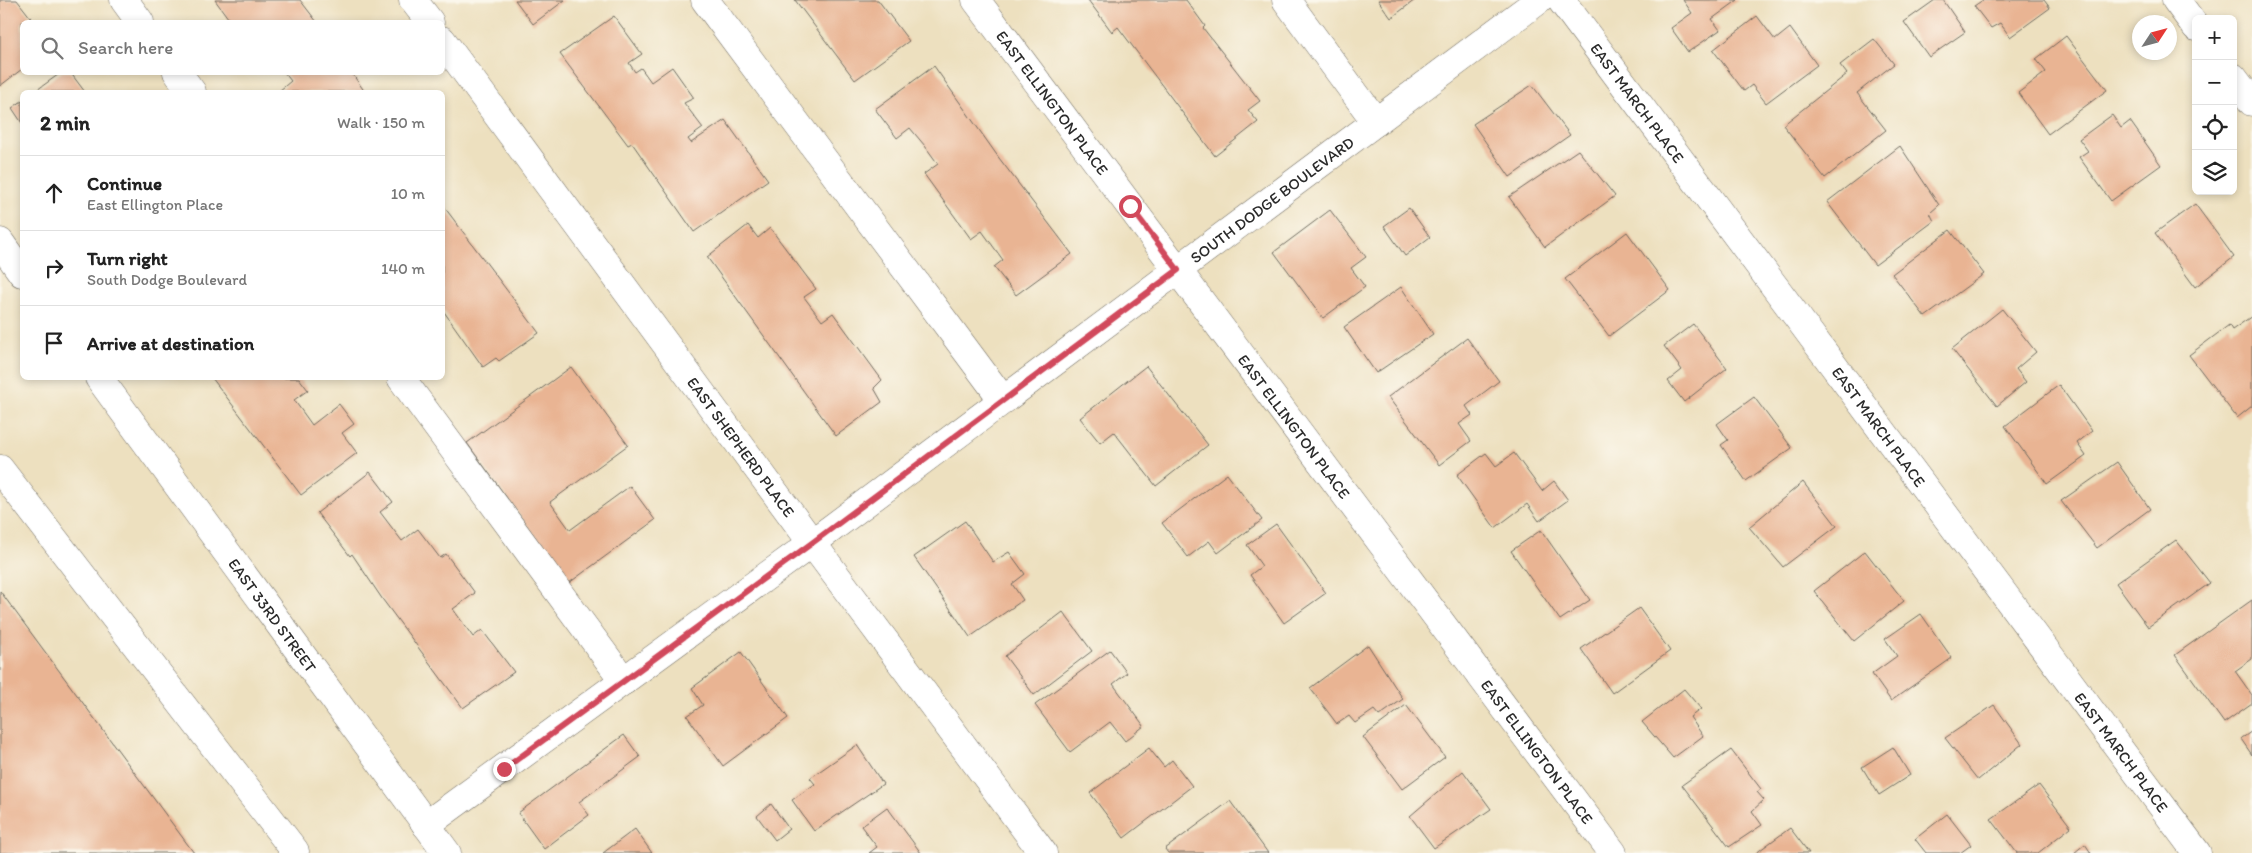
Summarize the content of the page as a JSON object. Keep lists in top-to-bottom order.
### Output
{
  "streets": {
    "street": [
      "EAST ELLINGTON PLACE",
      "EAST MARCH PLACE",
      "SOUTH DODGE BOULEVARD",
      "EAST SHEPHERD PLACE",
      "EAST 33RD STREET"
    ]
  },
  "crossings": [
    ["EAST ELLINGTON PLACE", "SOUTH DODGE BOULEVARD"],
    ["SOUTH DODGE BOULEVARD", "EAST SHEPHERD PLACE"],
    ["SOUTH DODGE BOULEVARD", "EAST 33RD STREET"]
  ],
  "north": "top right",
  "page": {
    "map_buttons": ["+", "−"],
    "search": "Search here",
    "heading": ["2 min", "Walk · 150 m"],
    "list": [
      ["Continue", "East Ellington Place", "10 m"],
      ["Turn right", "South Dodge Boulevard", "140 m"],
      "Arrive at destination"
    ]
  }
}
